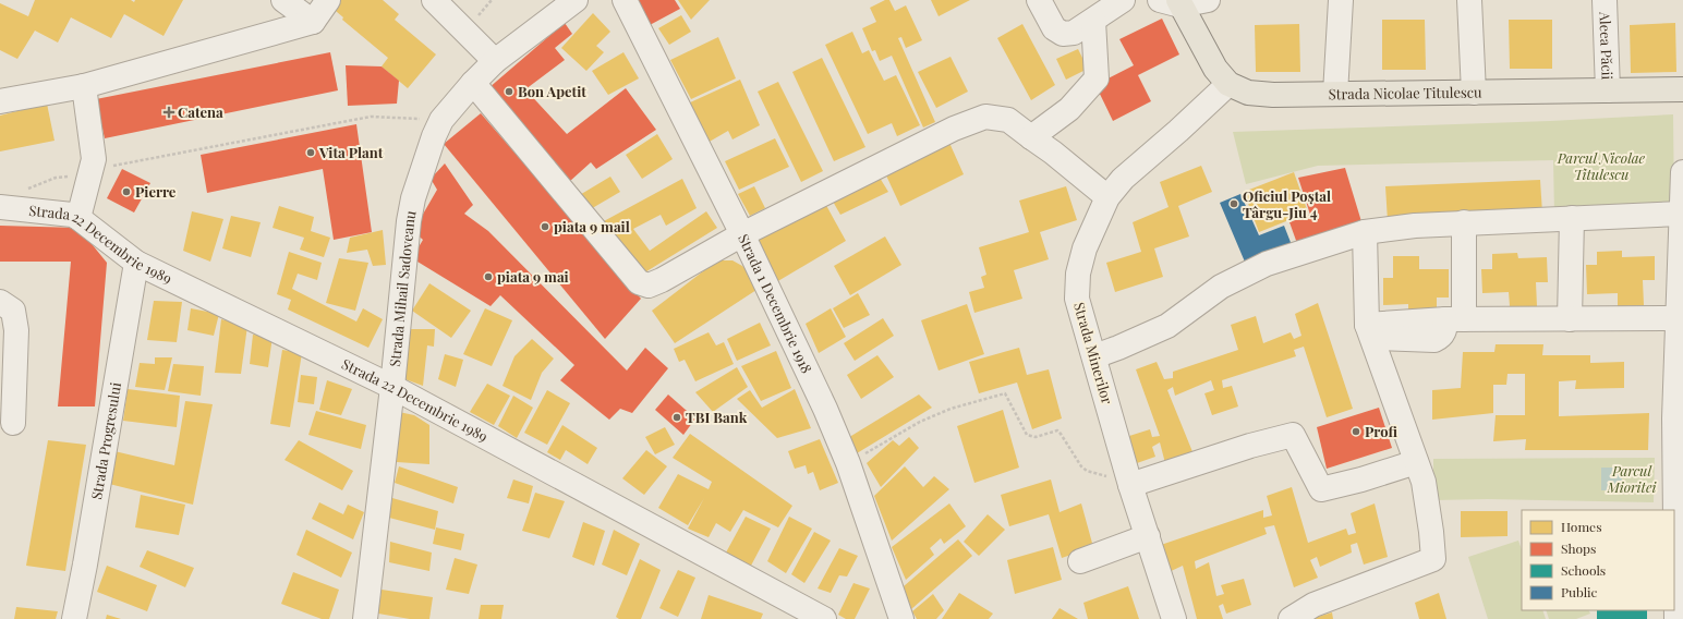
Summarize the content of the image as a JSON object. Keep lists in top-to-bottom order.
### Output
{
  "streets": {
    "main road": ["Strada Nicolae Titulescu"],
    "street": [
      "Aleea Păcii",
      "Strada 22 Decembrie 1989",
      "Strada Mihail Sadoveanu",
      "Strada 1 Decembrie 1918",
      "Strada Minerilor",
      "Strada Progresului"
    ]
  },
  "crossings": [
    ["Aleea Păcii", "Strada Nicolae Titulescu"],
    ["Strada Nicolae Titulescu", "Strada Minerilor"],
    ["Strada 22 Decembrie 1989", "Strada Mihail Sadoveanu"],
    ["Strada 22 Decembrie 1989", "Strada Progresului"]
  ],
  "parks": ["Parcul Nicolae Titulescu", "Parcul Mioritei"],
  "places": {
    "other": [
      "Bon Apetit",
      "Vita Plant",
      "Pierre",
      "Oficiul Poștal Târgu-Jiu 4",
      "piata 9 mail",
      "piata 9 mai",
      "TBI Bank",
      "Profi"
    ],
    "health": ["Catena"]
  },
  "legend": [
    "Homes",
    "Shops",
    "Schools",
    "Public"
  ]
}
